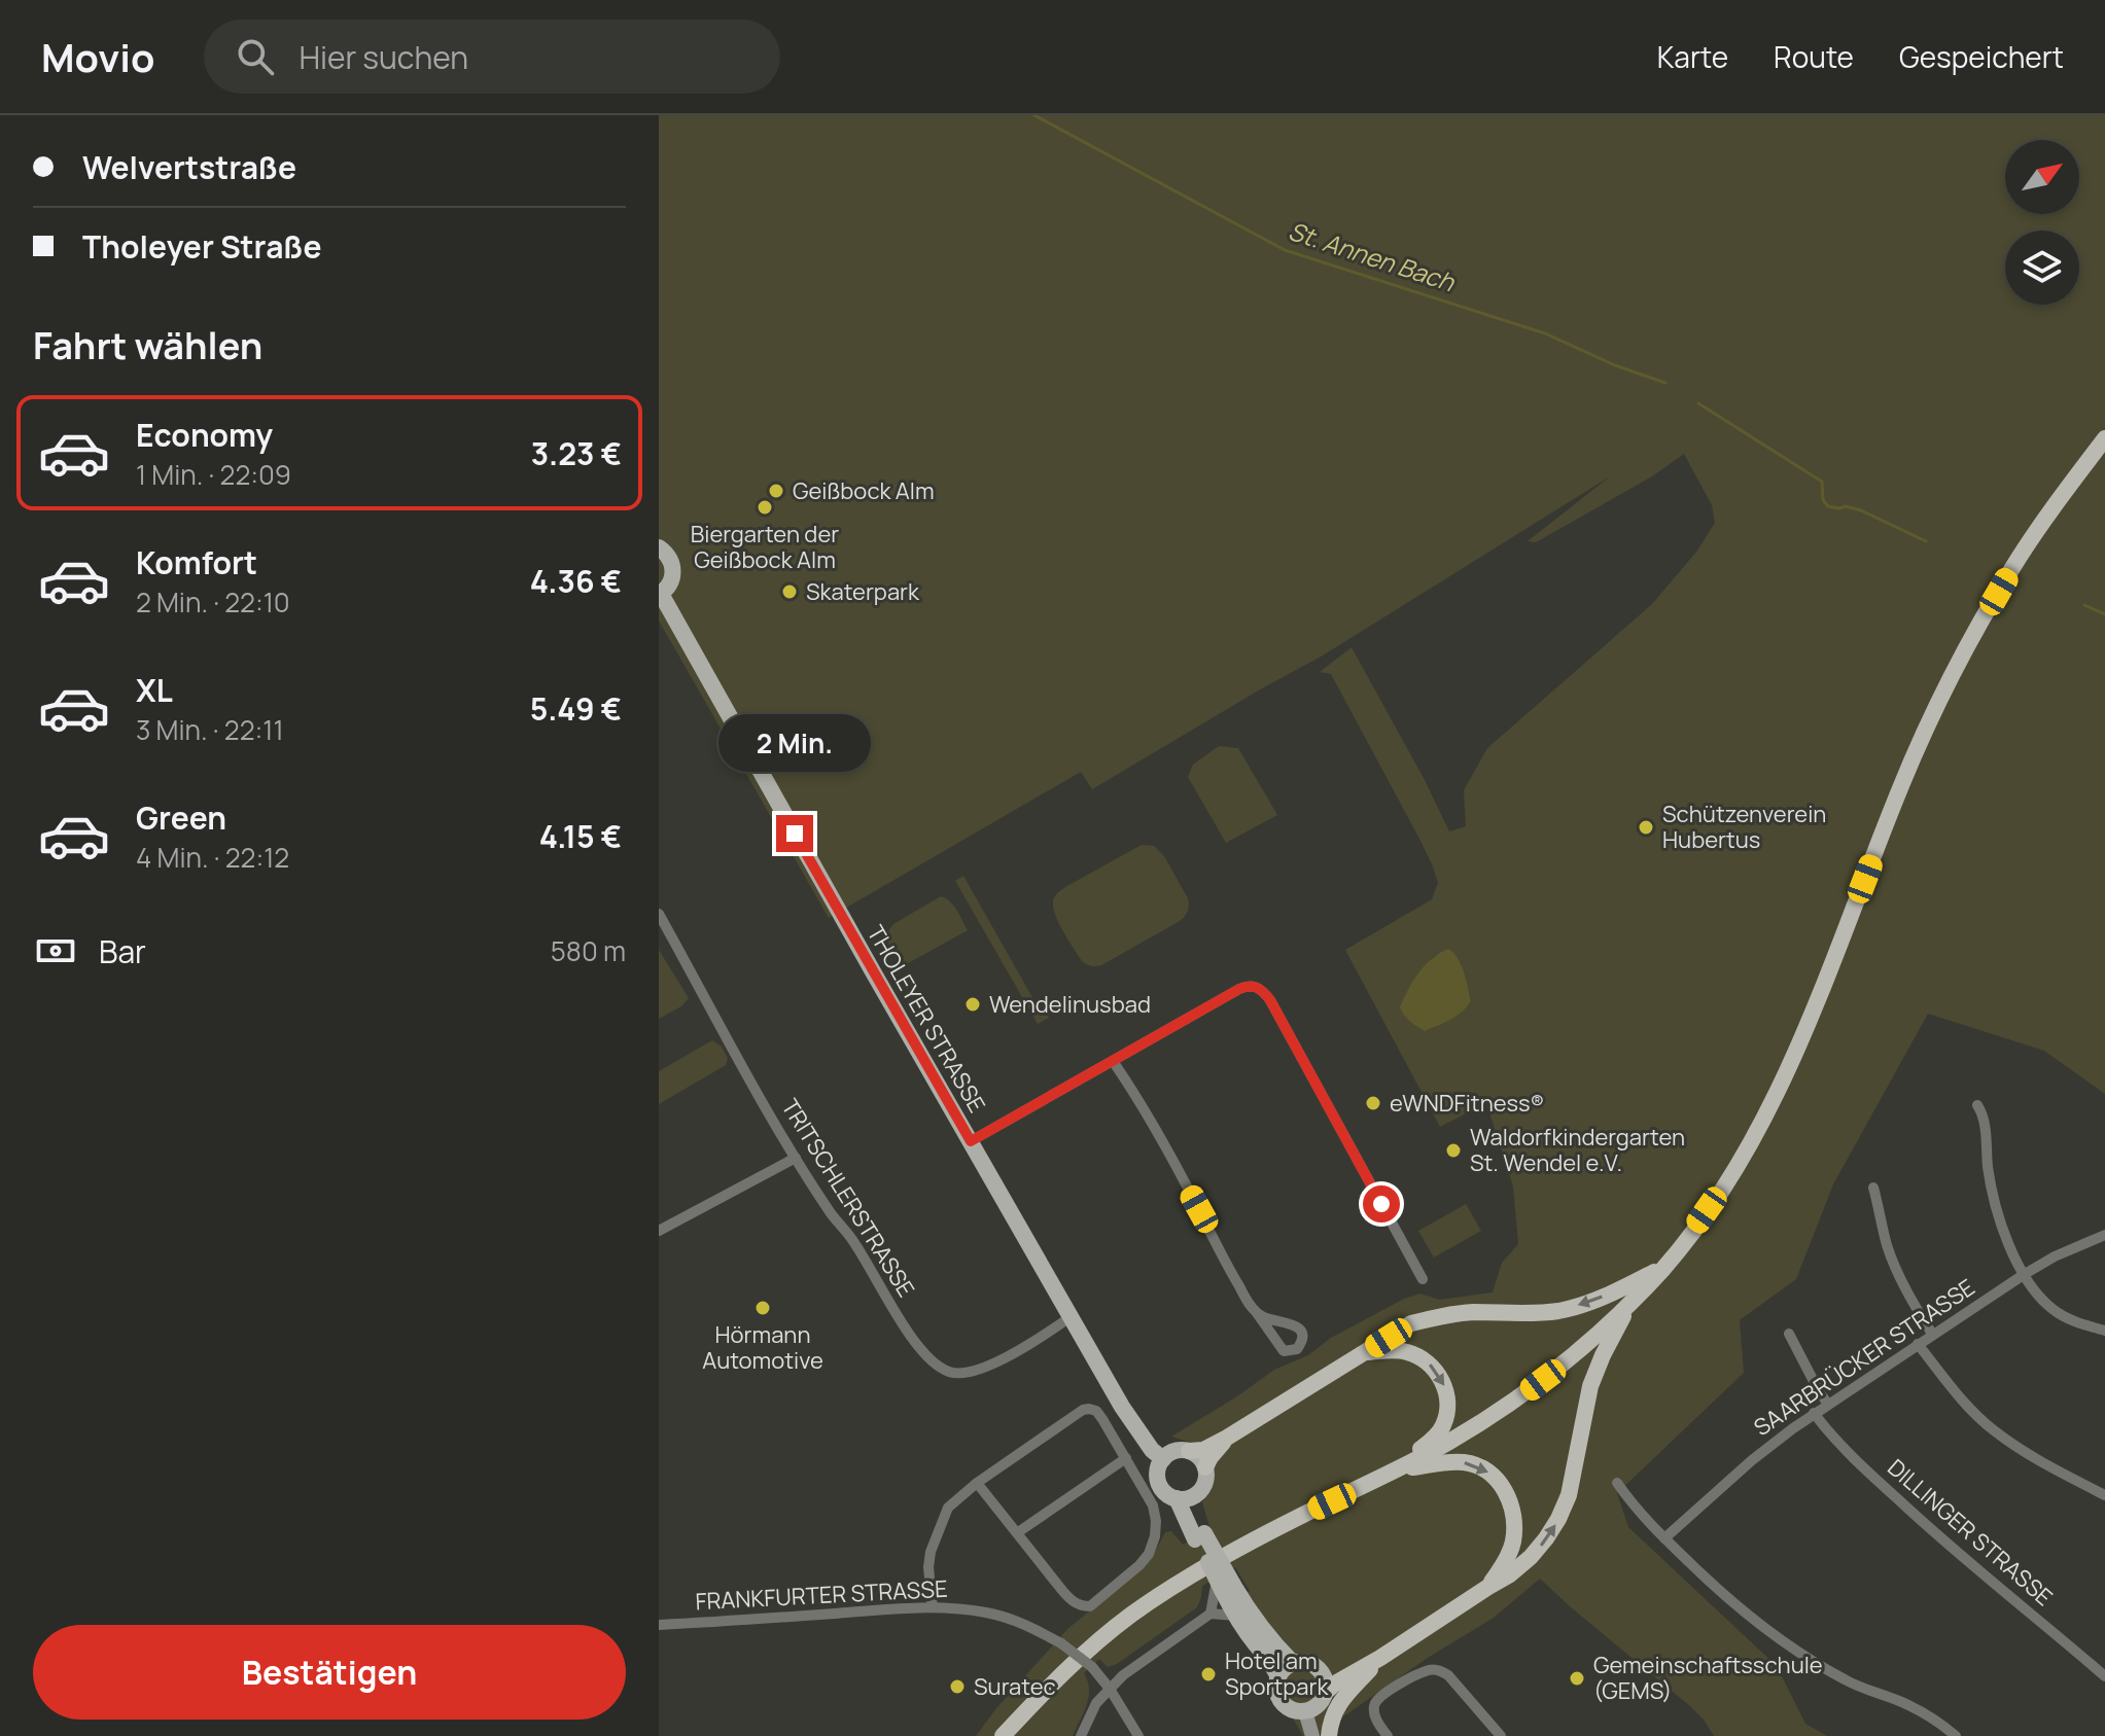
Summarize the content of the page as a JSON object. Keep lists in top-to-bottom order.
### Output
{
  "streets": {
    "main road": ["THOLEYER STRASSE"],
    "street": [
      "TRITSCHLERSTRASSE",
      "SAARBRÜCKER STRASSE",
      "DILLINGER STRASSE",
      "FRANKFURTER STRASSE"
    ]
  },
  "crossings": [
    ["THOLEYER STRASSE", "TRITSCHLERSTRASSE"],
    ["SAARBRÜCKER STRASSE", "DILLINGER STRASSE"]
  ],
  "water": ["St. Annen Bach"],
  "places": [
    "Geißbock Alm",
    "Biergarten der Geißbock Alm",
    "Skaterpark",
    "Schützenverein Hubertus",
    "Wendelinusbad",
    "eWNDFitness®",
    "Waldorfkindergarten St. Wendel e.V.",
    "Hörmann Automotive",
    "Hotel am Sportpark",
    "Gemeinschaftsschule (GEMS)",
    "Suratec"
  ],
  "north": "top right",
  "page": {
    "header": "Movio",
    "search": "Hier suchen",
    "nav": ["Karte", "Route", "Gespeichert"],
    "banner": ["Welvertstraße", "Tholeyer Straße"],
    "heading": "Fahrt wählen",
    "list": [
      {
        "name": "Economy",
        "note": "1 Min. · 22:09",
        "value": "3.23 €"
      },
      {
        "name": "Komfort",
        "note": "2 Min. · 22:10",
        "value": "4.36 €"
      },
      {
        "name": "XL",
        "note": "3 Min. · 22:11",
        "value": "5.49 €"
      },
      {
        "name": "Green",
        "note": "4 Min. · 22:12",
        "value": "4.15 €"
      }
    ],
    "bubble": "2 Min.",
    "pay": ["Bar", "580 m"],
    "buttons": "Bestätigen"
  }
}
